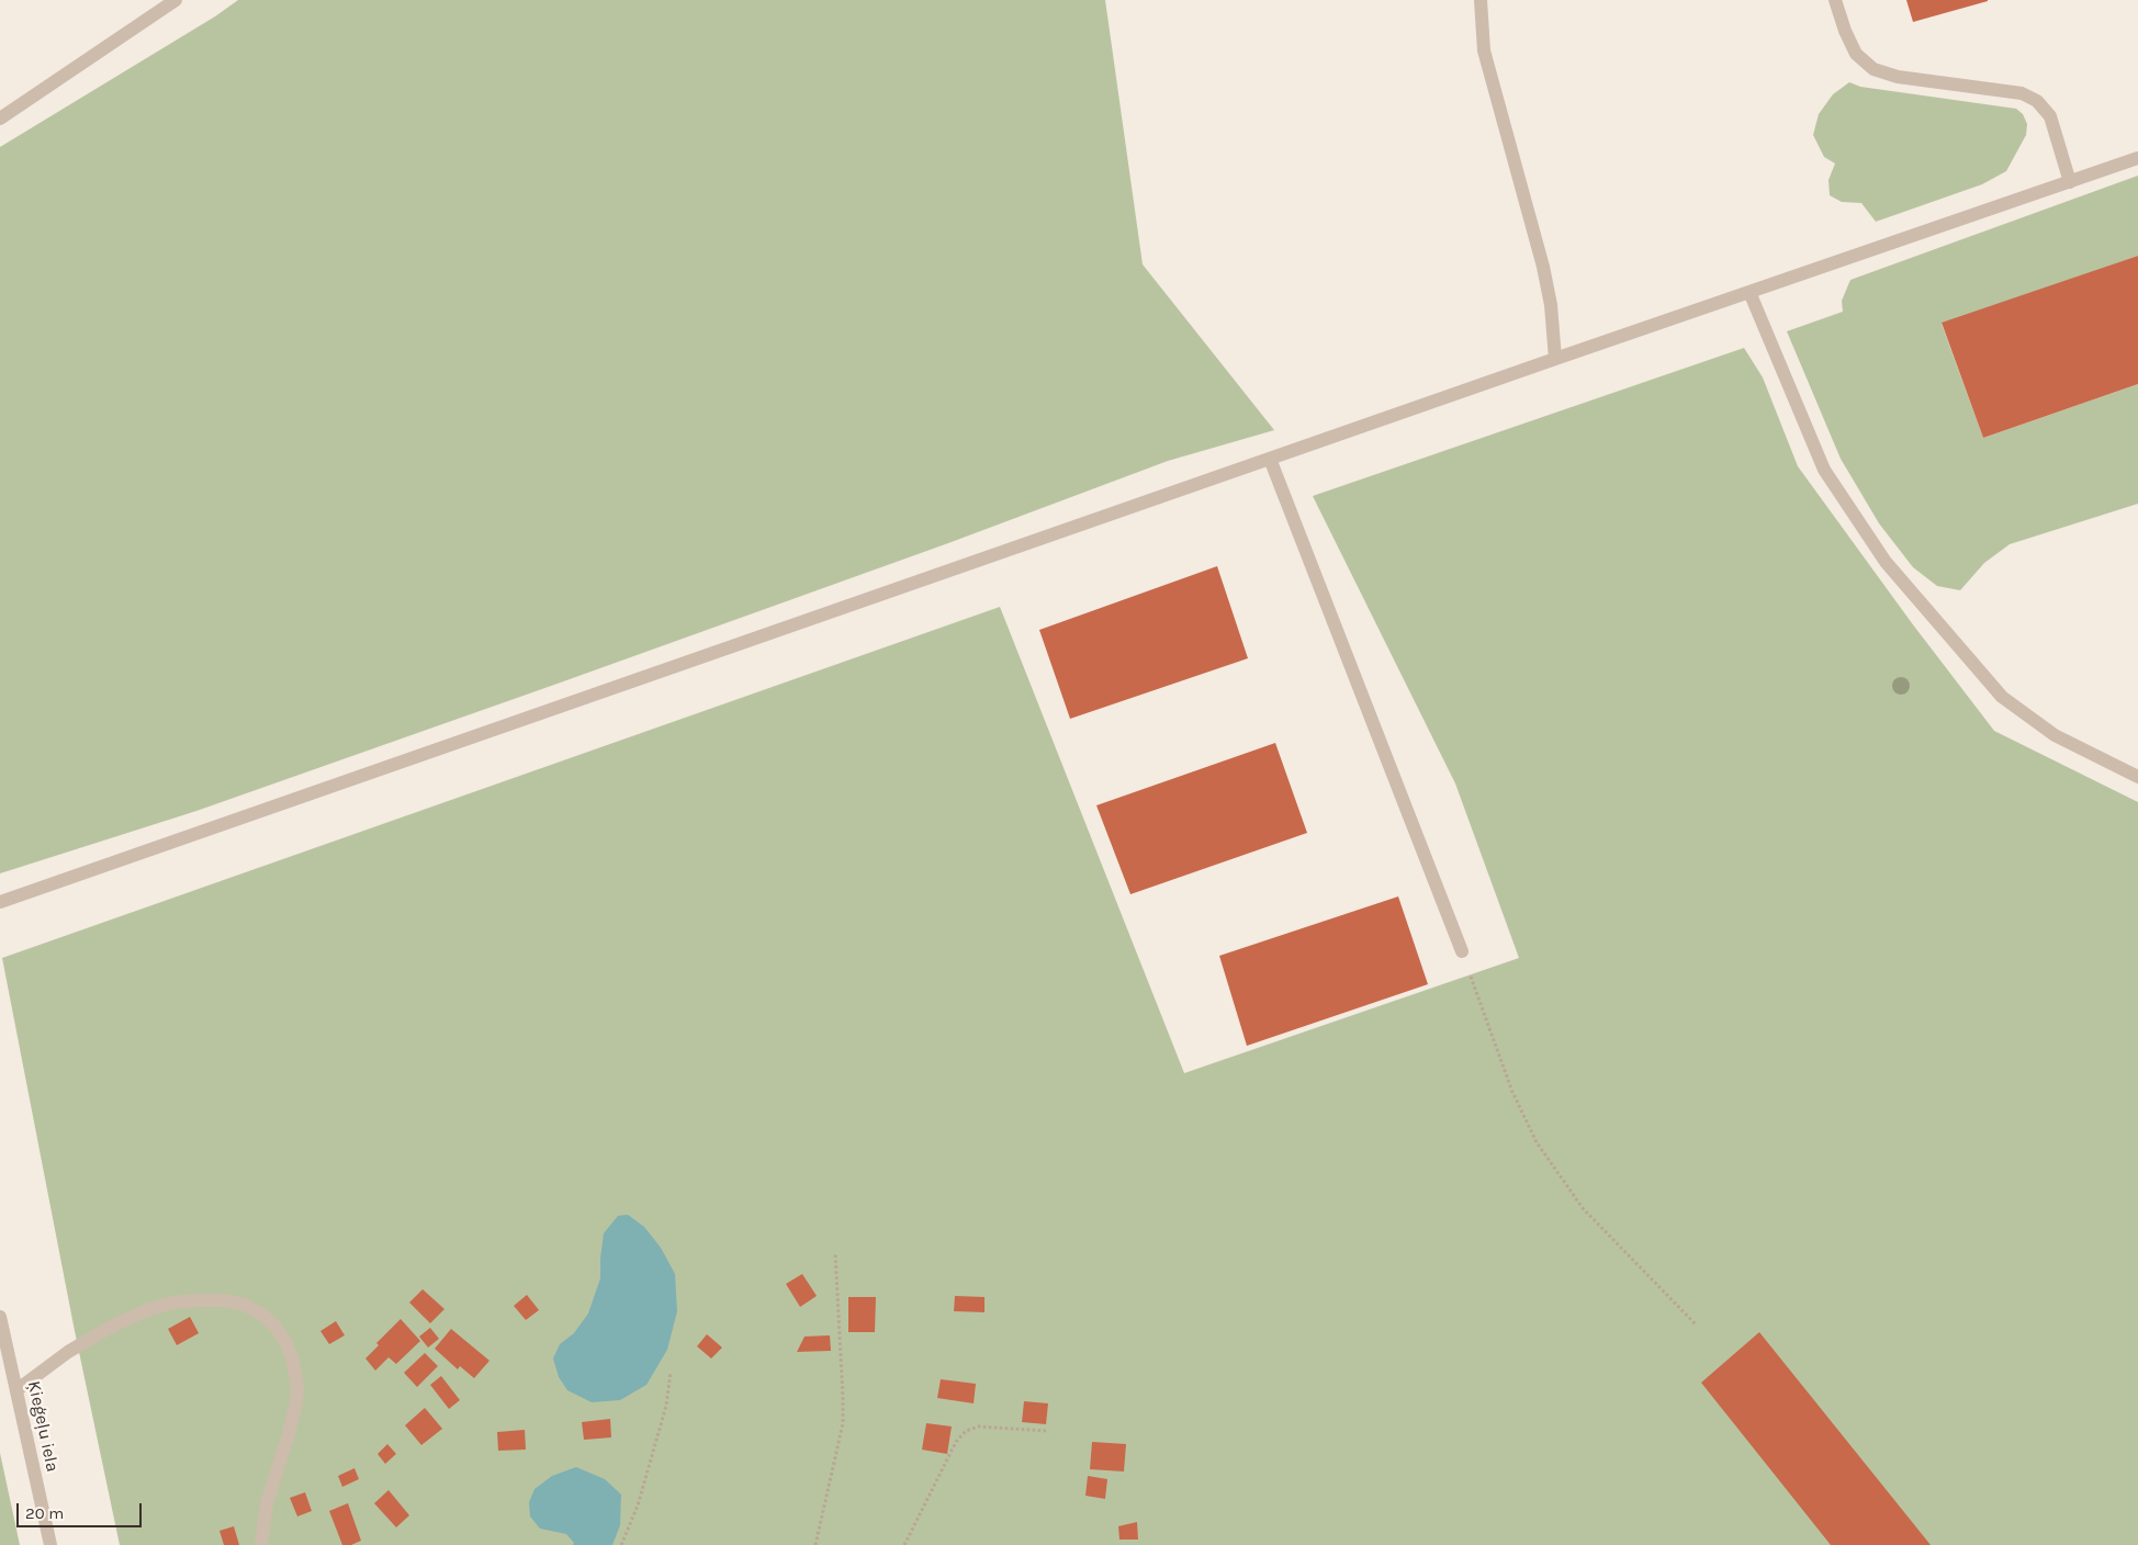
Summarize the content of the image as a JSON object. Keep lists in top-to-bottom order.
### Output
{
  "streets": {
    "street": ["Ķieģeļu iela"]
  },
  "scale_bar": "20 m"
}
